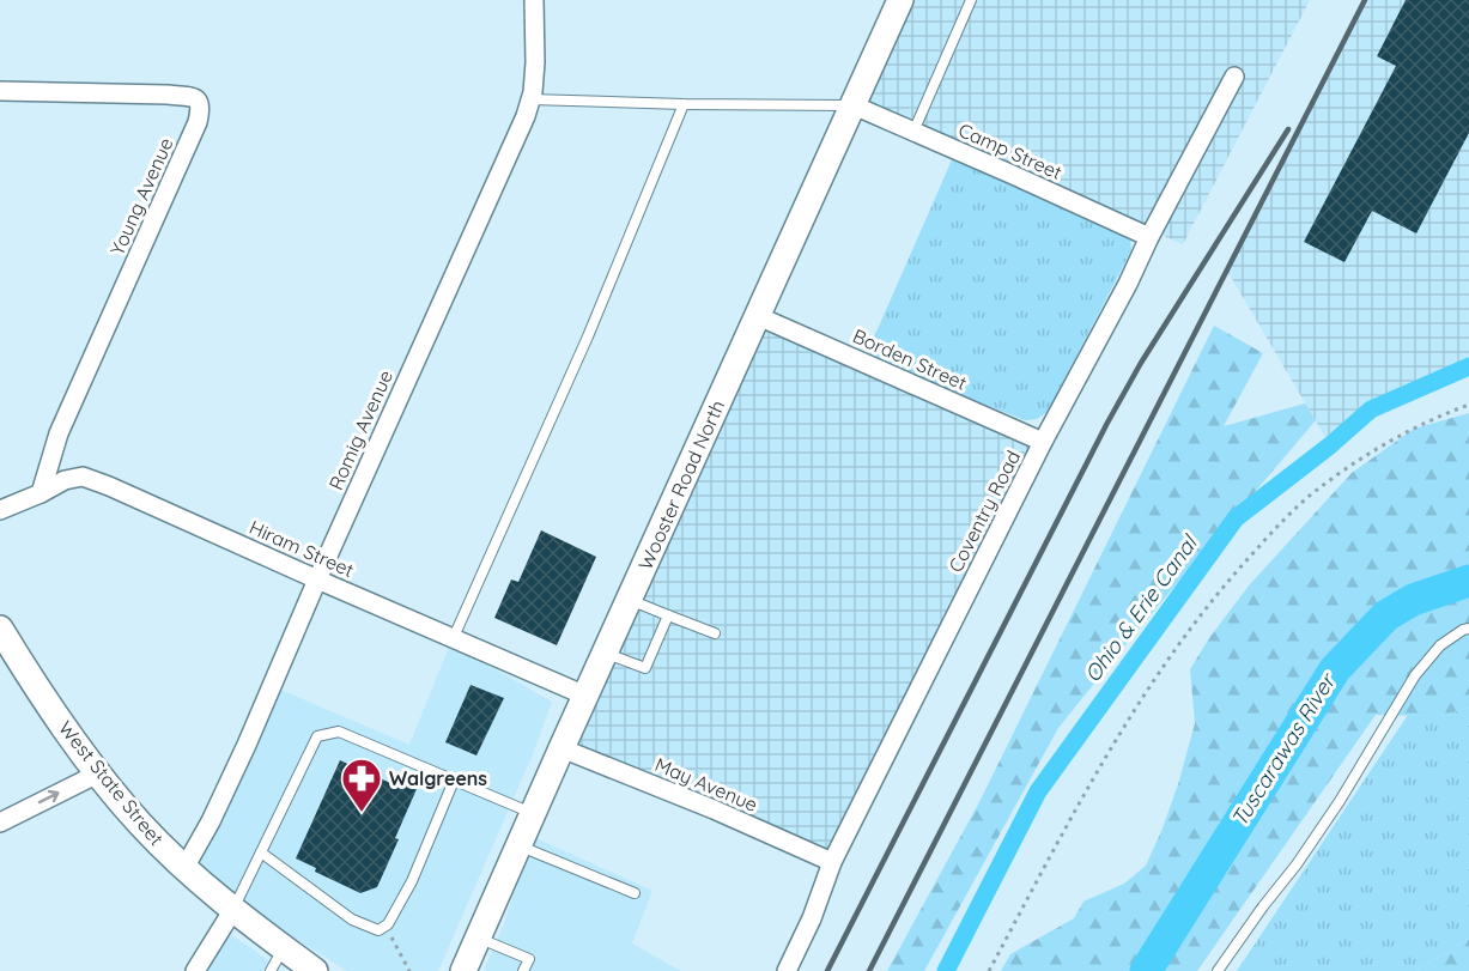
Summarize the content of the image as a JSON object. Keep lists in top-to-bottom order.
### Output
{
  "streets": {
    "main road": ["Wooster Road North", "West State Street"],
    "street": [
      "Camp Street",
      "Young Avenue",
      "Borden Street",
      "Romig Avenue",
      "Coventry Road",
      "Hiram Street",
      "May Avenue"
    ]
  },
  "crossings": [
    ["Camp Street", "Wooster Road North"],
    ["Camp Street", "Coventry Road"],
    ["Young Avenue", "Hiram Street"],
    ["Borden Street", "Wooster Road North"],
    ["Borden Street", "Coventry Road"],
    ["Romig Avenue", "Hiram Street"],
    ["Romig Avenue", "West State Street"],
    ["Wooster Road North", "Hiram Street"],
    ["Wooster Road North", "May Avenue"],
    ["Coventry Road", "May Avenue"]
  ],
  "water": ["Ohio & Erie Canal", "Tuscarawas River"],
  "places": {
    "pharmacy": ["Walgreens"]
  }
}
